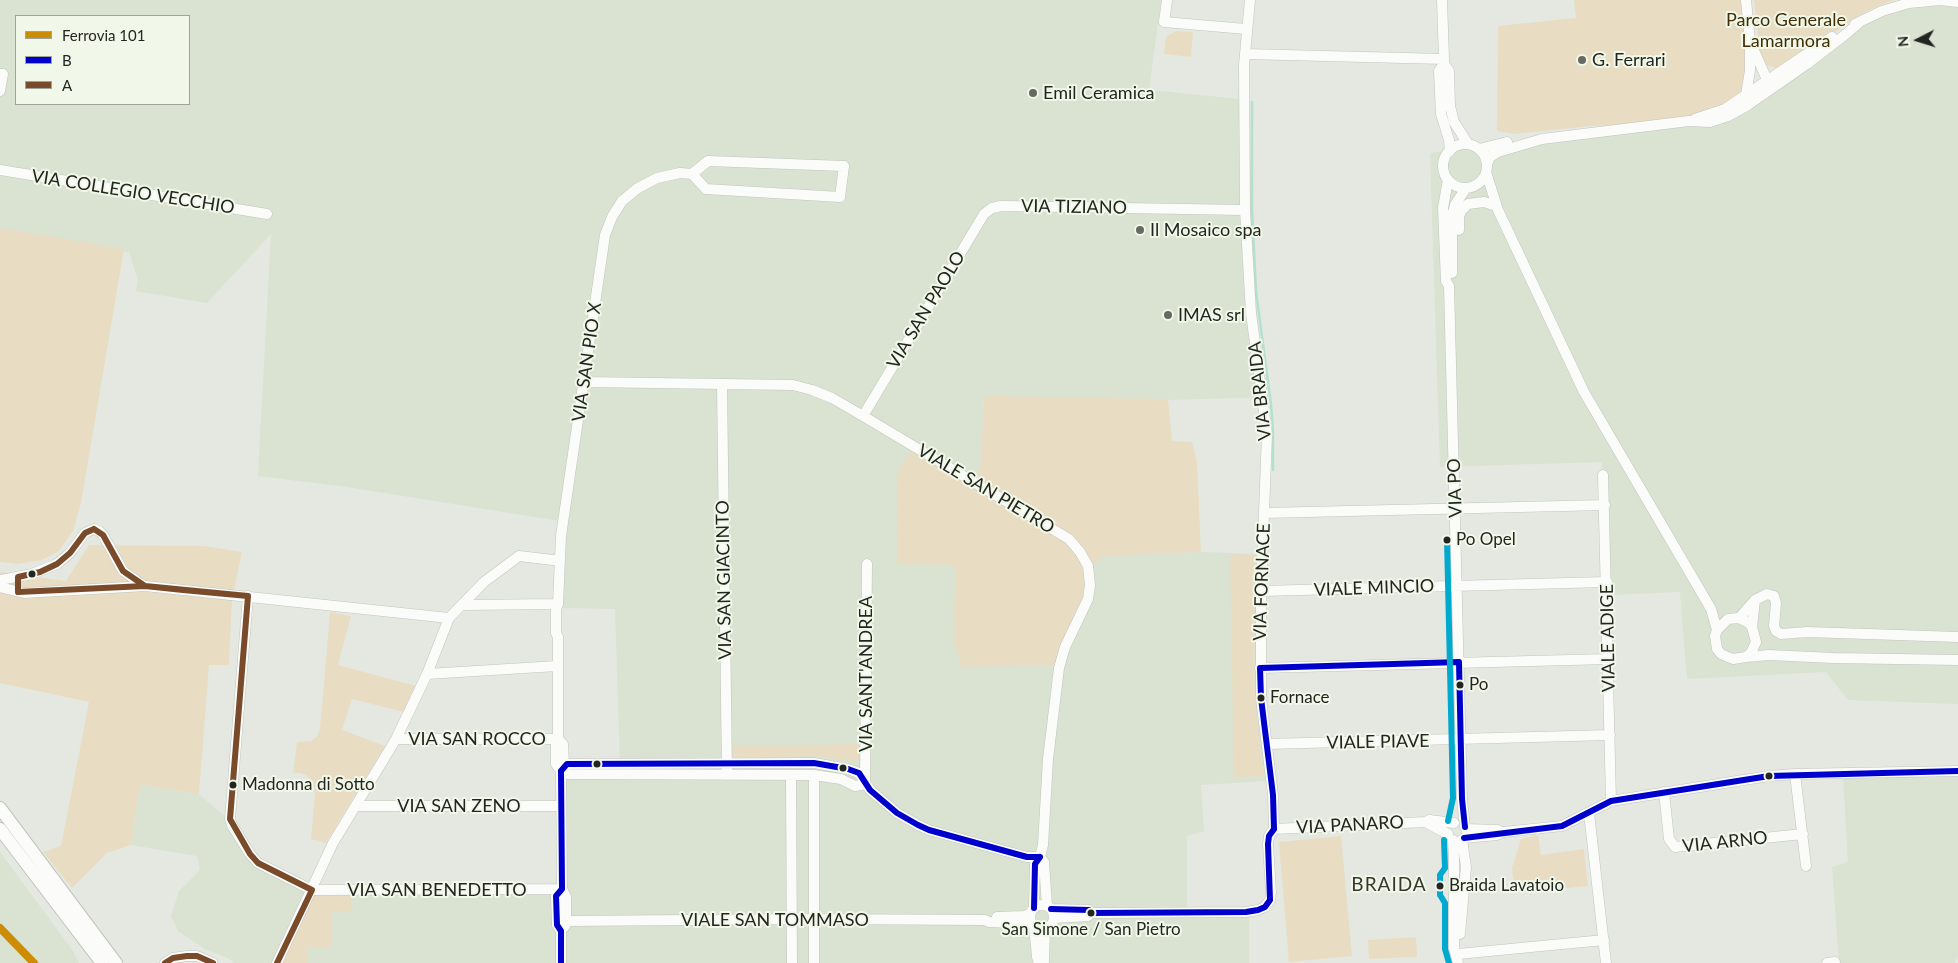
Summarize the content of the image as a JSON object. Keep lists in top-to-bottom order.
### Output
{
  "streets": {
    "street": [
      "VIA COLLEGIO VECCHIO",
      "VIA TIZIANO",
      "VIA SAN PAOLO",
      "VIA SAN PIO X",
      "VIA BRAIDA",
      "VIA PO",
      "VIALE SAN PIETRO",
      "VIA SAN GIACINTO",
      "VIA FORNACE",
      "VIALE MINCIO",
      "VIALE ADIGE",
      "VIA SANT'ANDREA",
      "VIA SAN ROCCO",
      "VIALE PIAVE",
      "VIA SAN ZENO",
      "VIA PANARO",
      "VIA ARNO",
      "VIA SAN BENEDETTO",
      "VIALE SAN TOMMASO"
    ]
  },
  "crossings": [
    ["VIA TIZIANO", "VIA SAN PAOLO"],
    ["VIA TIZIANO", "VIA BRAIDA"],
    ["VIA SAN PAOLO", "VIALE SAN PIETRO"],
    ["VIA SAN PIO X", "VIALE SAN PIETRO"],
    ["VIA SAN PIO X", "VIA SAN ROCCO"],
    ["VIA SAN PIO X", "VIA SAN ZENO"],
    ["VIA SAN PIO X", "VIA SAN BENEDETTO"],
    ["VIA SAN PIO X", "VIALE SAN TOMMASO"],
    ["VIA BRAIDA", "VIA FORNACE"],
    ["VIA PO", "VIALE MINCIO"],
    ["VIA PO", "VIALE PIAVE"],
    ["VIA PO", "VIA PANARO"],
    ["VIALE SAN PIETRO", "VIA SAN GIACINTO"],
    ["VIALE SAN PIETRO", "VIALE SAN TOMMASO"],
    ["VIA FORNACE", "VIALE MINCIO"],
    ["VIA FORNACE", "VIALE PIAVE"],
    ["VIA FORNACE", "VIA PANARO"],
    ["VIA FORNACE", "VIALE SAN TOMMASO"],
    ["VIALE MINCIO", "VIALE ADIGE"],
    ["VIALE ADIGE", "VIALE PIAVE"]
  ],
  "districts": ["BRAIDA"],
  "parks": ["Parco Generale Lamarmora"],
  "places": [
    "G. Ferrari",
    "Emil Ceramica",
    "Il Mosaico spa",
    "IMAS srl",
    "Po Opel",
    "Po",
    "Fornace",
    "Madonna di Sotto",
    "Braida Lavatoio",
    "San Simone / San Pietro"
  ],
  "lines": ["transit line A", "transit line B", "rail line 101"],
  "legend": ["Ferrovia 101", "B", "A"],
  "north": "left"
}
